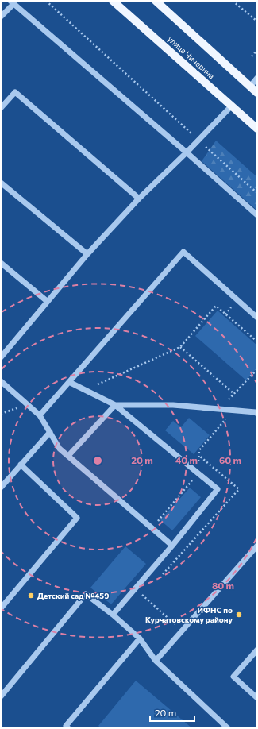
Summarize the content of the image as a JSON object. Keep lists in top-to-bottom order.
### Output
{
  "streets": {
    "main road": ["улица Чичерина"]
  },
  "places": ["Детский сад №459", "ИФНС по Курчатовскому району"],
  "scale_bar": "20 m",
  "rings": [
    "20 m",
    "40 m",
    "60 m",
    "80 m"
  ]
}
